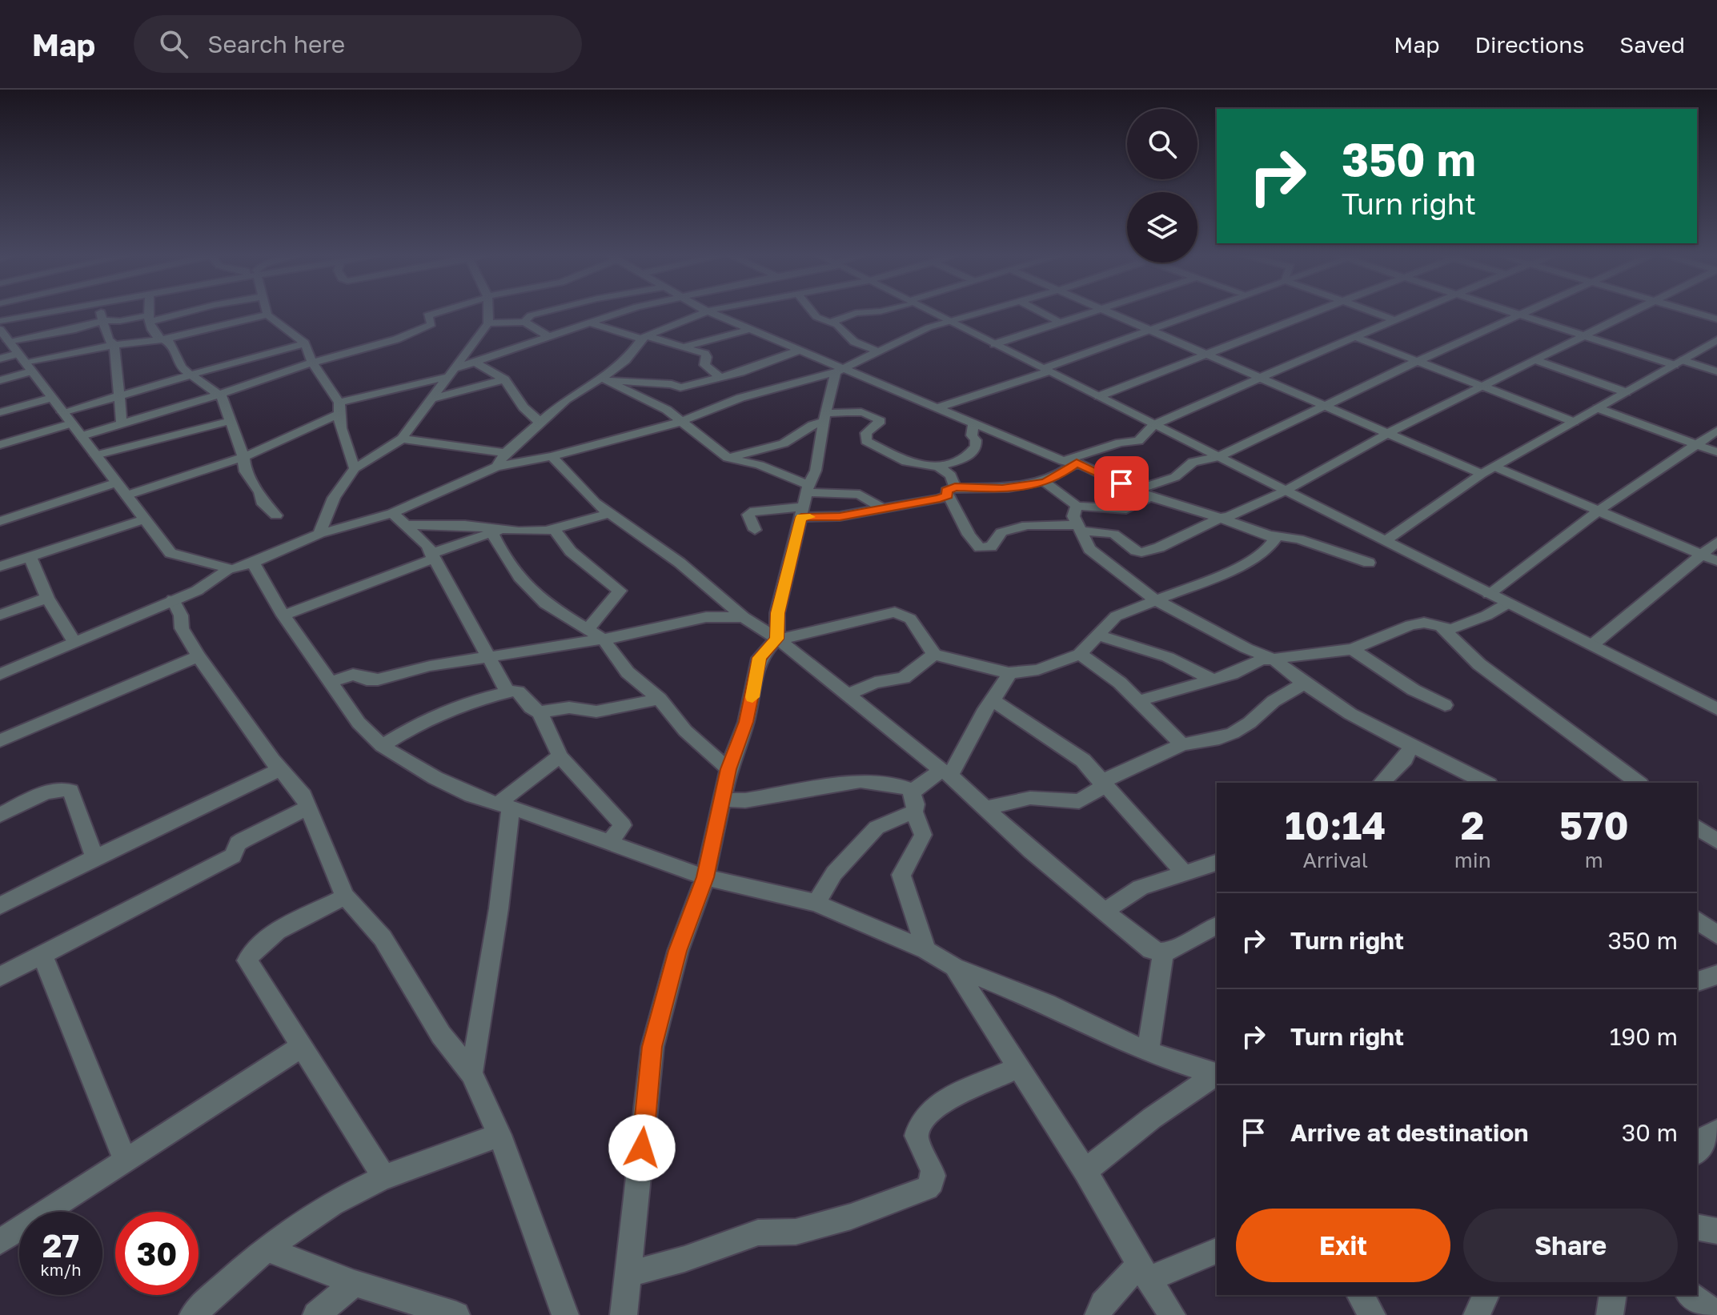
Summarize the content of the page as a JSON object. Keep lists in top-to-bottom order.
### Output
{
  "page": {
    "header": "Map",
    "search": "Search here",
    "nav": ["Map", "Directions", "Saved"],
    "turn": ["350 m", "Turn right"],
    "eta": [
      "10:14",
      "Arrival",
      "2",
      "min",
      "570",
      "m"
    ],
    "list": [
      {
        "name": "Turn right",
        "value": "350 m"
      },
      {
        "name": "Turn right",
        "value": "190 m"
      },
      {
        "name": "Arrive at destination",
        "value": "30 m"
      }
    ],
    "buttons": ["Exit", "Share"],
    "speed": "27 km/h",
    "limit": "30"
  }
}
